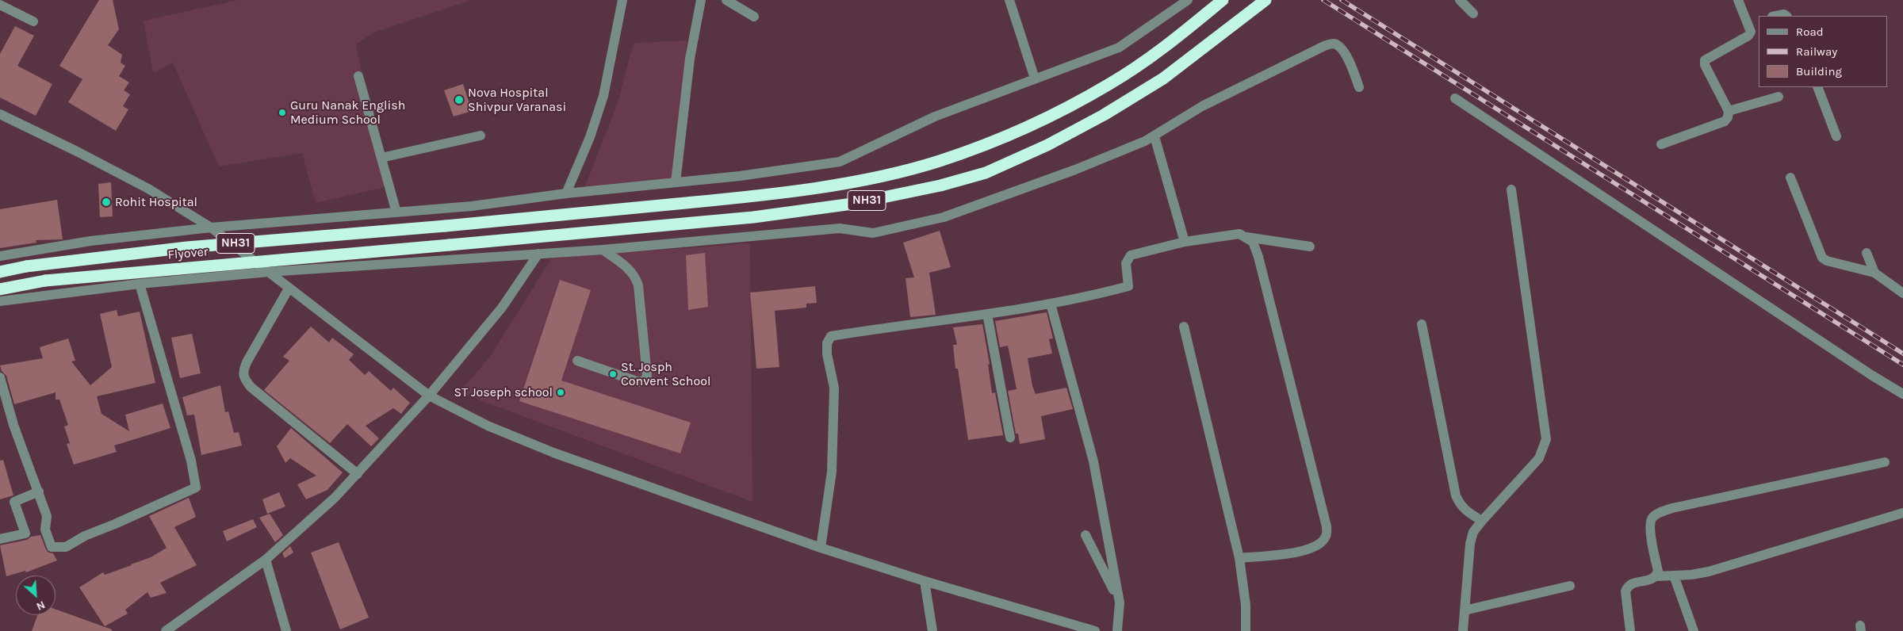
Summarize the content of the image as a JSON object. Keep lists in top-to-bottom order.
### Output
{
  "streets": {
    "highway": ["NH31", "Flyover"]
  },
  "places": [
    "Nova Hospital Shivpur Varanasi",
    "Guru Nanak English Medium School",
    "Rohit Hospital",
    "St. Josph Convent School",
    "ST Joseph school"
  ],
  "legend": ["Road", "Railway", "Building"],
  "north": "bottom right"
}
